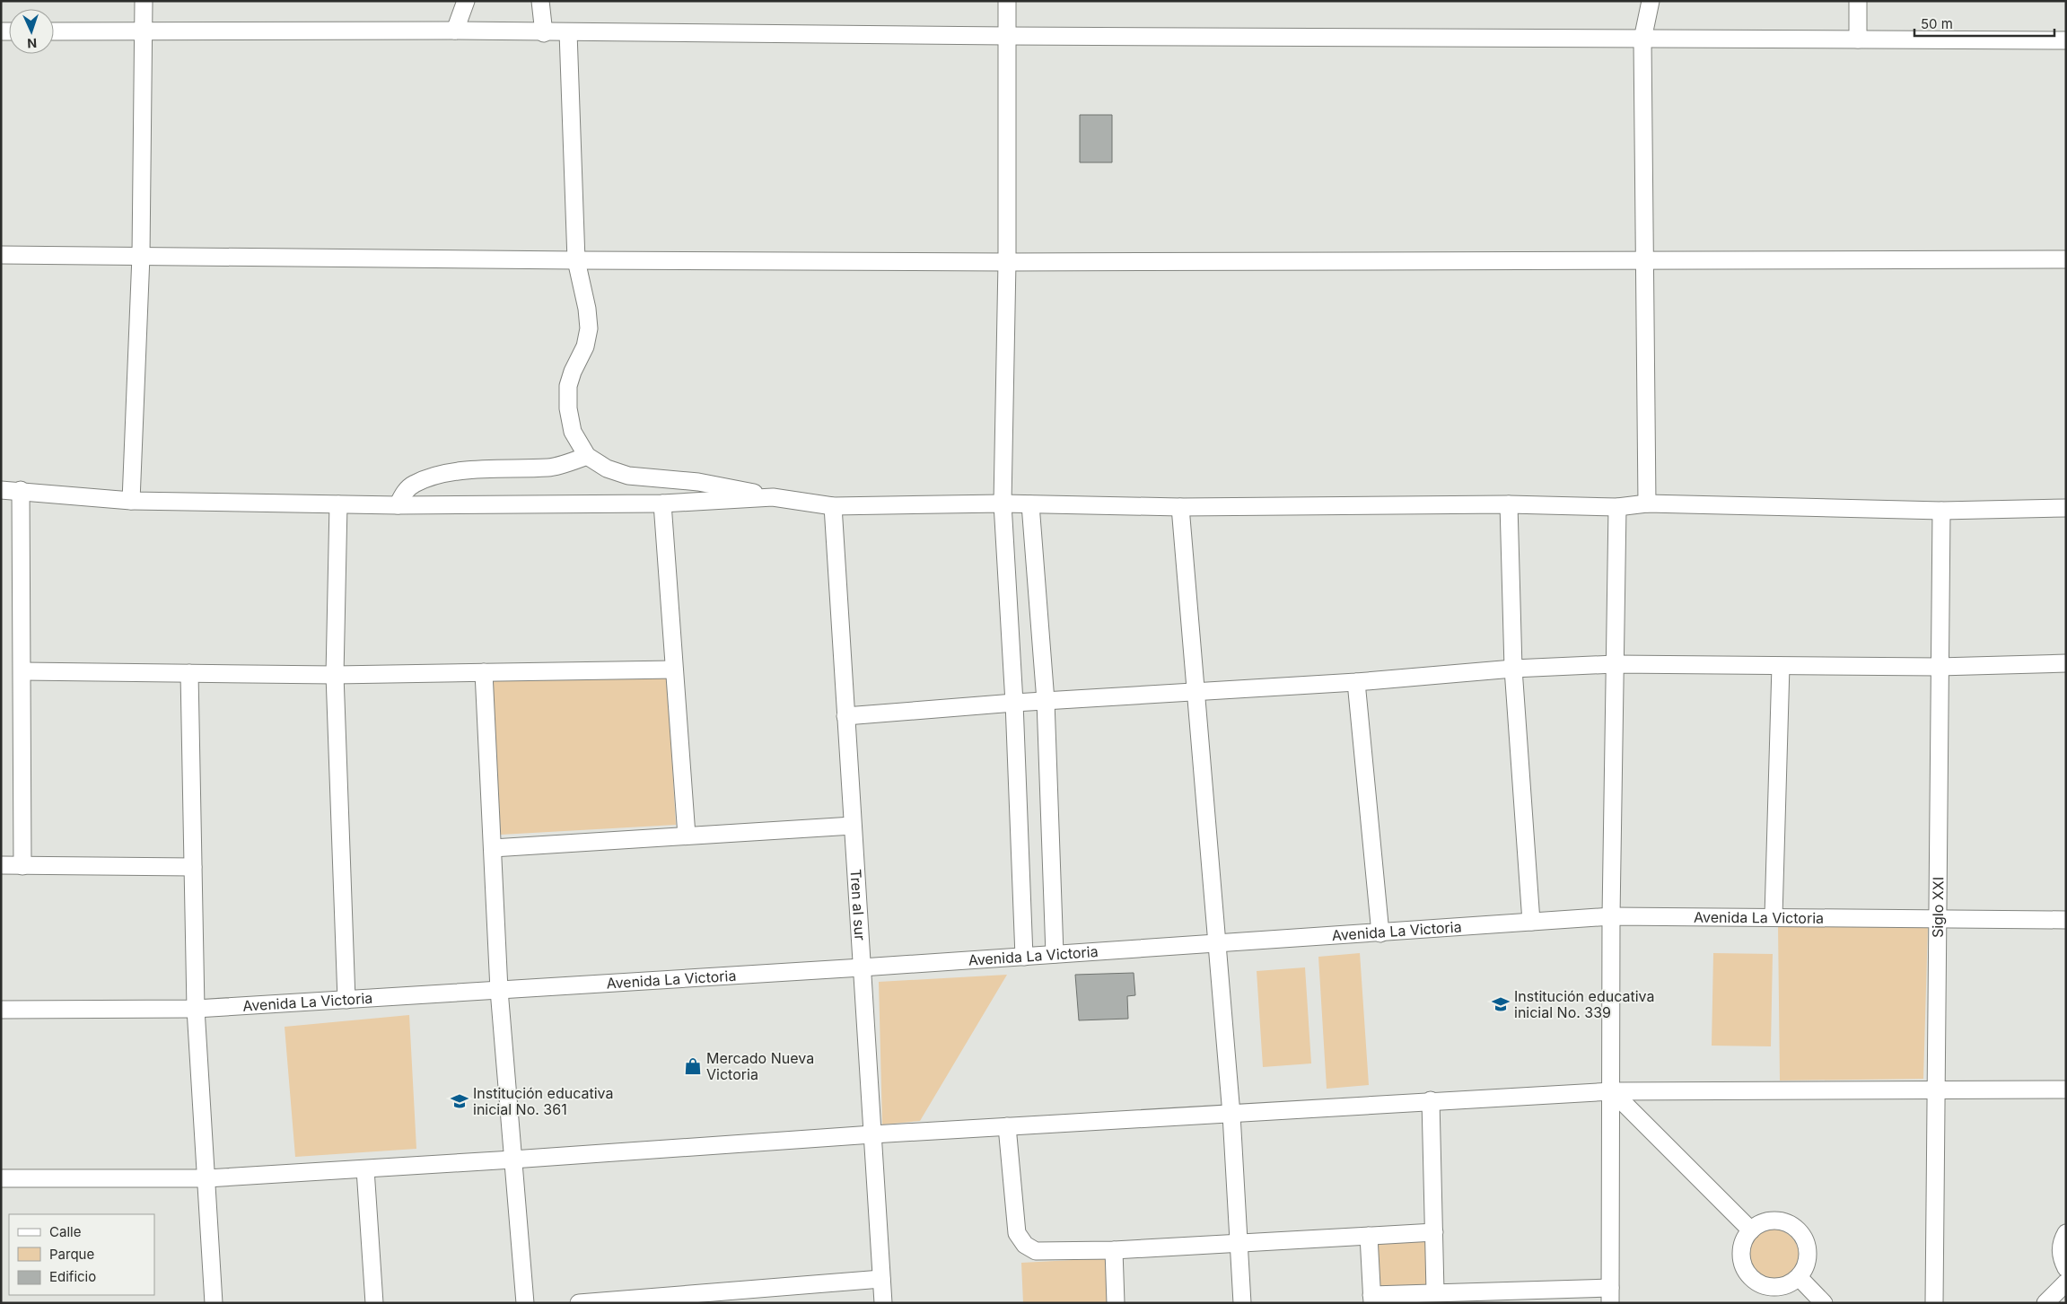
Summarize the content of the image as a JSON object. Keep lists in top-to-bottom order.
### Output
{
  "streets": {
    "street": ["Tren al sur", "Siglo XXI", "Avenida La Victoria"]
  },
  "crossings": [
    ["Tren al sur", "Avenida La Victoria"],
    ["Siglo XXI", "Avenida La Victoria"]
  ],
  "places": {
    "school or university": ["Institución educativa inicial No. 339", "Institución educativa inicial No. 361"],
    "shop": ["Mercado Nueva Victoria"]
  },
  "legend": ["Calle", "Parque", "Edificio"],
  "scale_bar": "50 m",
  "north": "bottom"
}
